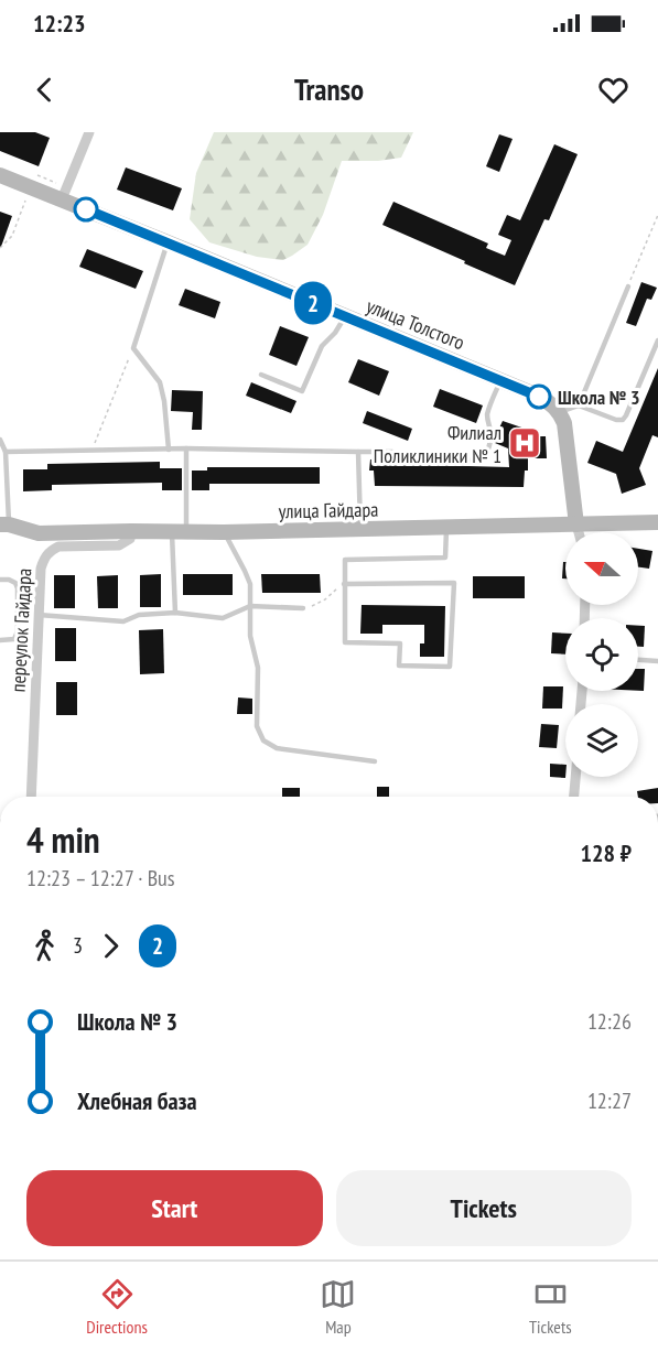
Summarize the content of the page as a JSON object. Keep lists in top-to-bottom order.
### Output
{
  "streets": {
    "street": ["улица Толстого", "улица Гайдара", "переулок Гайдара"]
  },
  "crossings": [
    ["улица Гайдара", "переулок Гайдара"]
  ],
  "places": {
    "other": ["Школа № 3"],
    "hospital": ["Филиал Поликлиники № 1"]
  },
  "lines": ["bus line 2"],
  "north": "left",
  "page": {
    "status": "12:23",
    "header": "Transo",
    "on_map": "2",
    "heading": ["4 min", "12:23 – 12:27 · Bus", "128 ₽"],
    "legs": ["3", "2"],
    "list": [
      {
        "name": "Школа № 3",
        "value": "12:26"
      },
      {
        "name": "Хлебная база",
        "value": "12:27"
      }
    ],
    "buttons": ["Start", "Tickets"],
    "tabs": ["Directions", "Map", "Tickets"]
  }
}
